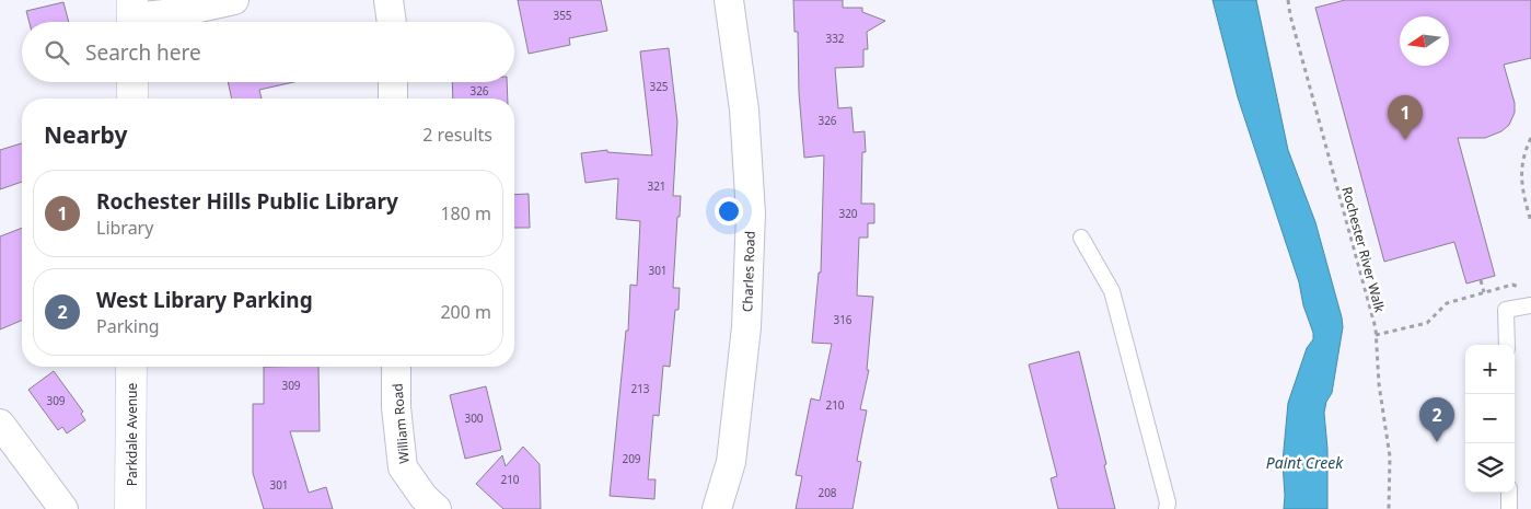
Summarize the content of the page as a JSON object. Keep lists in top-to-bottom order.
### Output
{
  "streets": {
    "main road": ["Parkdale Avenue"],
    "street": ["Charles Road", "William Road"],
    "path": ["Rochester River Walk"]
  },
  "water": ["Paint Creek"],
  "house_numbers": [
    "355",
    "332",
    "325",
    "326",
    "326",
    "321",
    "320",
    "301",
    "316",
    "309",
    "213",
    "309",
    "210",
    "300",
    "209",
    "210",
    "301",
    "208"
  ],
  "north": "left",
  "page": {
    "search": "Search here",
    "pins": ["1", "2"],
    "heading": ["Nearby", "2 results"],
    "list": [
      {
        "mark": "1",
        "name": "Rochester Hills Public Library",
        "note": "Library",
        "value": "180 m"
      },
      {
        "mark": "2",
        "name": "West Library Parking",
        "note": "Parking",
        "value": "200 m"
      }
    ],
    "map_buttons": ["+", "−"]
  }
}
